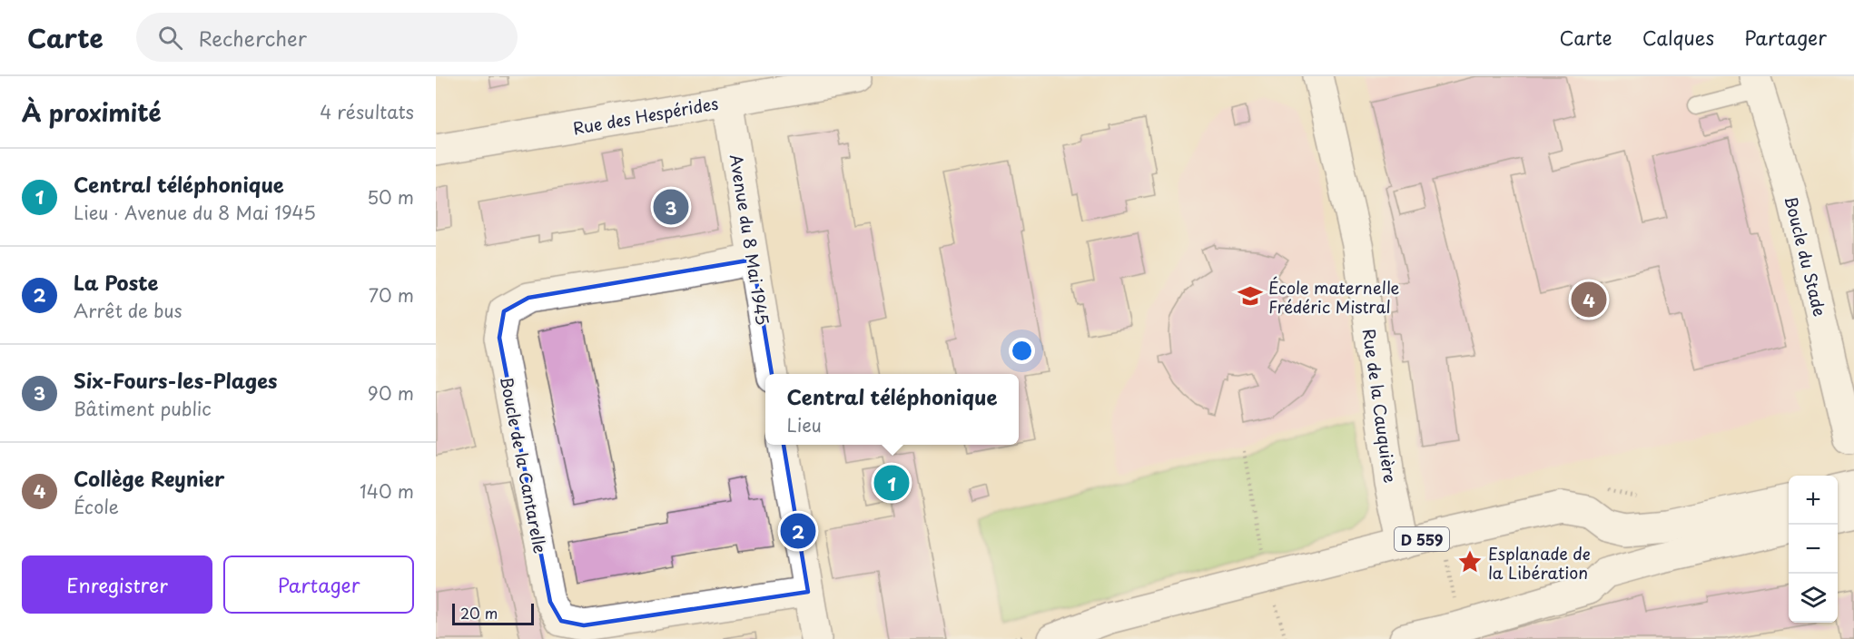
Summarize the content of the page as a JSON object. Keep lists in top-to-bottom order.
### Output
{
  "streets": {
    "street": [
      "Rue des Hespérides",
      "Avenue du 8 Mai 1945",
      "Boucle du Stade",
      "Rue de la Cauquière",
      "Boucle de la Cantarelle",
      "D 559"
    ]
  },
  "crossings": [
    ["Rue des Hespérides", "Avenue du 8 Mai 1945"],
    ["Avenue du 8 Mai 1945", "Boucle de la Cantarelle"],
    ["Rue de la Cauquière", "D 559"]
  ],
  "places": {
    "school or university": ["École maternelle Frédéric Mistral"],
    "place": ["Esplanade de la Libération"]
  },
  "scale_bar": "20 m",
  "page": {
    "header": "Carte",
    "search": "Rechercher",
    "nav": ["Carte", "Calques", "Partager"],
    "heading": ["À proximité", "4 résultats"],
    "list": [
      {
        "mark": "1",
        "name": "Central téléphonique",
        "note": "Lieu · Avenue du 8 Mai 1945",
        "value": "50 m"
      },
      {
        "mark": "2",
        "name": "La Poste",
        "note": "Arrêt de bus",
        "value": "70 m"
      },
      {
        "mark": "3",
        "name": "Six-Fours-les-Plages",
        "note": "Bâtiment public",
        "value": "90 m"
      },
      {
        "mark": "4",
        "name": "Collège Reynier",
        "note": "École",
        "value": "140 m"
      }
    ],
    "pins": [
      "3",
      "4",
      "1",
      "2"
    ],
    "popup": ["Central téléphonique", "Lieu"],
    "map_buttons": ["+", "−"],
    "buttons": ["Enregistrer", "Partager"],
    "scale": "20 m"
  }
}
